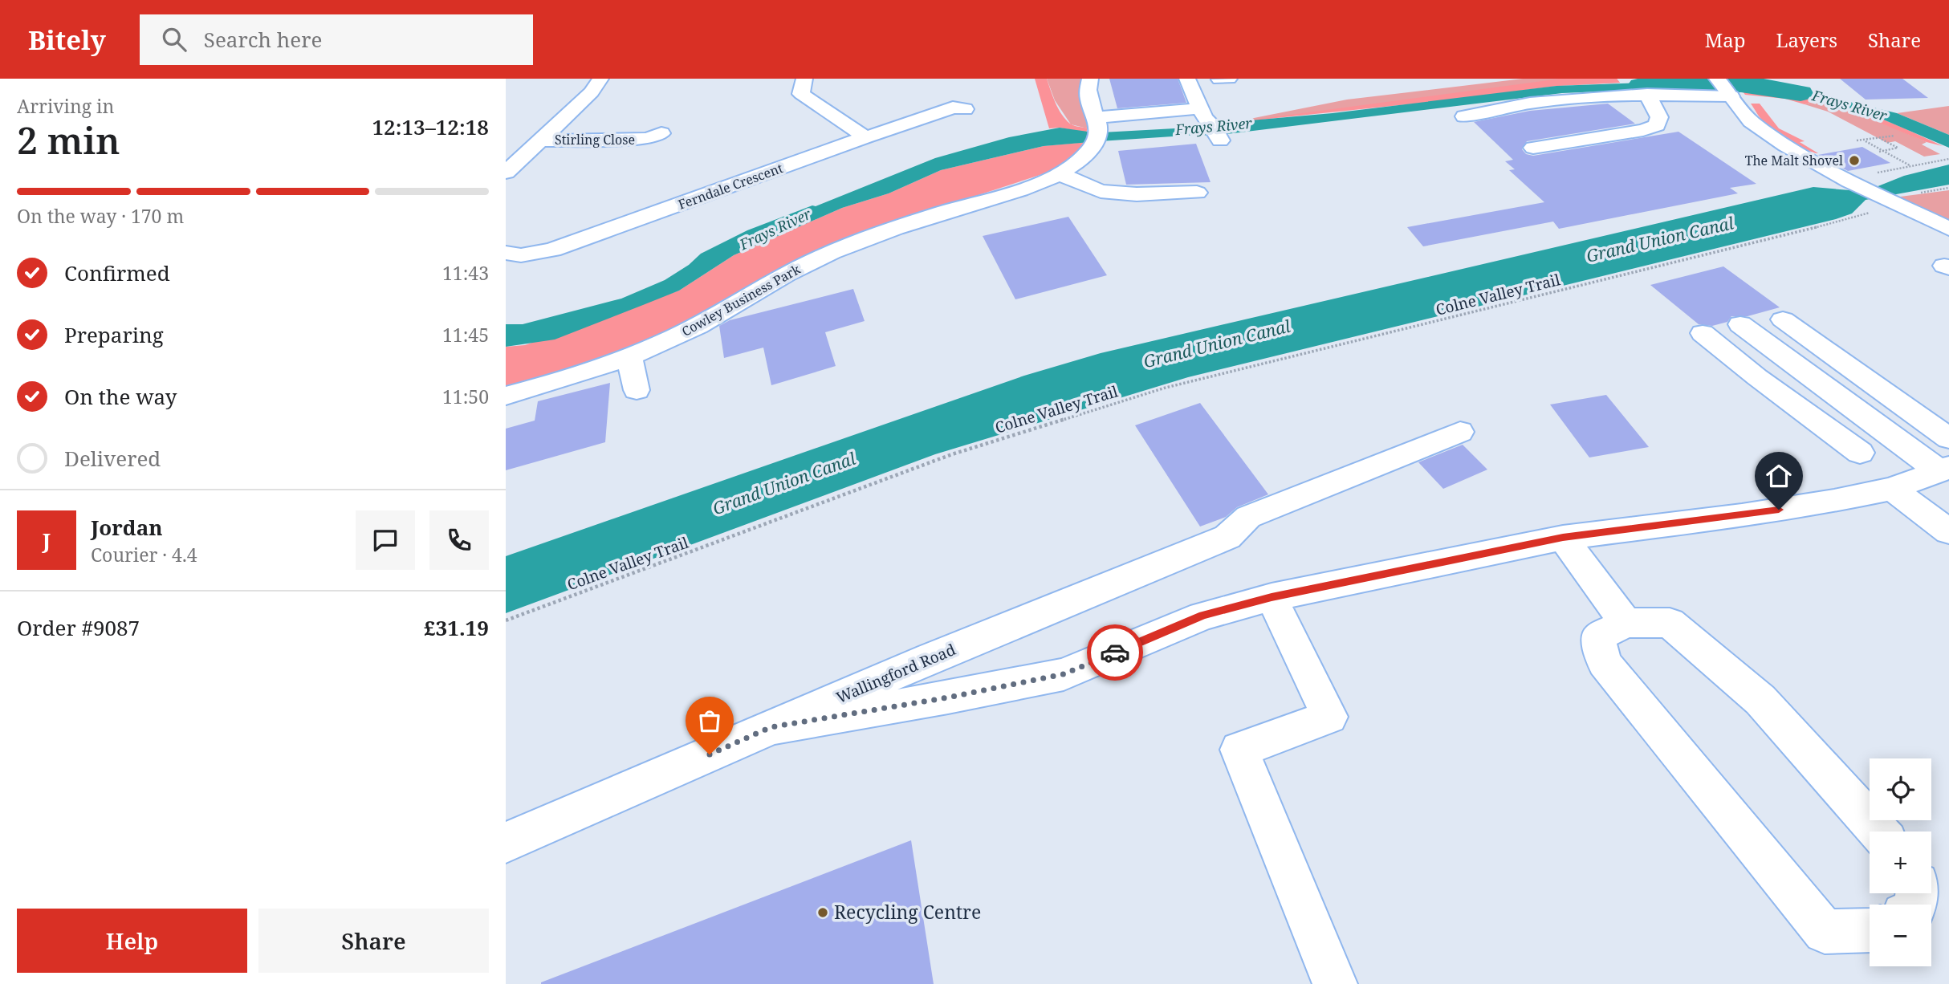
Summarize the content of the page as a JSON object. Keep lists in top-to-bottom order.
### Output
{
  "streets": {
    "street": [
      "Stirling Close",
      "Ferndale Crescent",
      "Cowley Business Park",
      "Wallingford Road"
    ],
    "path": ["Colne Valley Trail"]
  },
  "water": ["Frays River", "Grand Union Canal"],
  "places": ["The Malt Shovel", "Recycling Centre"],
  "page": {
    "header": "Bitely",
    "search": "Search here",
    "nav": ["Map", "Layers", "Share"],
    "heading": ["2 min", "Arriving in", "12:13–12:18"],
    "panel": [
      "Jordan",
      "Courier · 4.4",
      "Order #9087",
      "£31.19"
    ],
    "bar": "On the way · 170 m",
    "list": [
      ["Confirmed", "11:43"],
      ["Preparing", "11:45"],
      ["On the way", "11:50"],
      "Delivered"
    ],
    "round": "J",
    "map_buttons": ["+", "−"],
    "buttons": ["Help", "Share"]
  }
}
